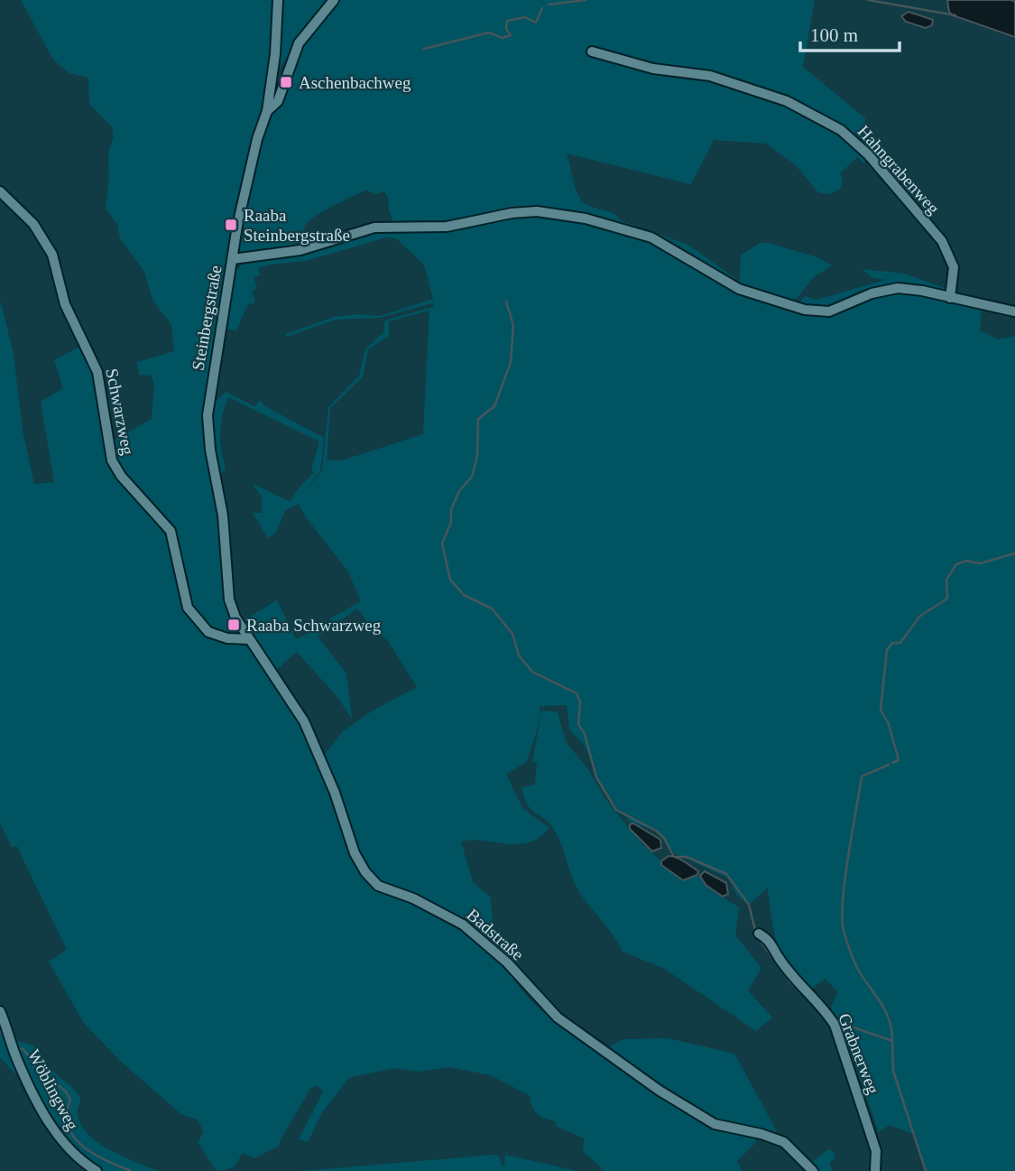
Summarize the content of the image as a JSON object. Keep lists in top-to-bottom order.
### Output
{
  "streets": {
    "street": [
      "Hahngrabenweg",
      "Steinbergstraße",
      "Schwarzweg",
      "Badstraße",
      "Grabnerweg",
      "Wöblingweg"
    ]
  },
  "crossings": [
    ["Steinbergstraße", "Schwarzweg"],
    ["Steinbergstraße", "Badstraße"],
    ["Schwarzweg", "Badstraße"]
  ],
  "places": {
    "transit": ["Aschenbachweg", "Raaba Steinbergstraße", "Raaba Schwarzweg"]
  },
  "scale_bar": "100 m"
}
